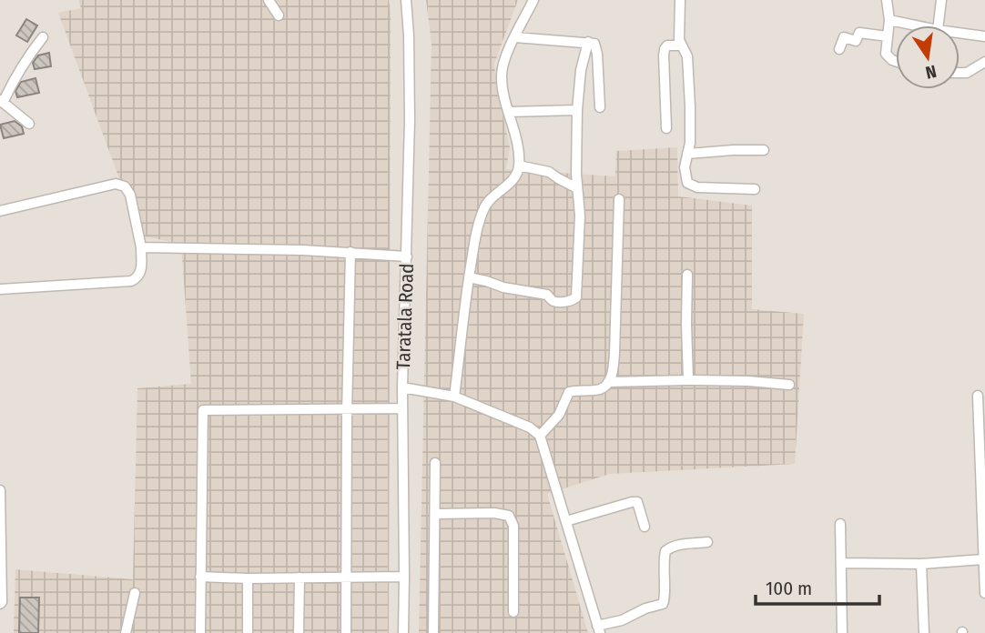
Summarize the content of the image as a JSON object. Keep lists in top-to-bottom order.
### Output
{
  "streets": {
    "street": ["Taratala Road"]
  },
  "scale_bar": "100 m",
  "north": "bottom"
}
